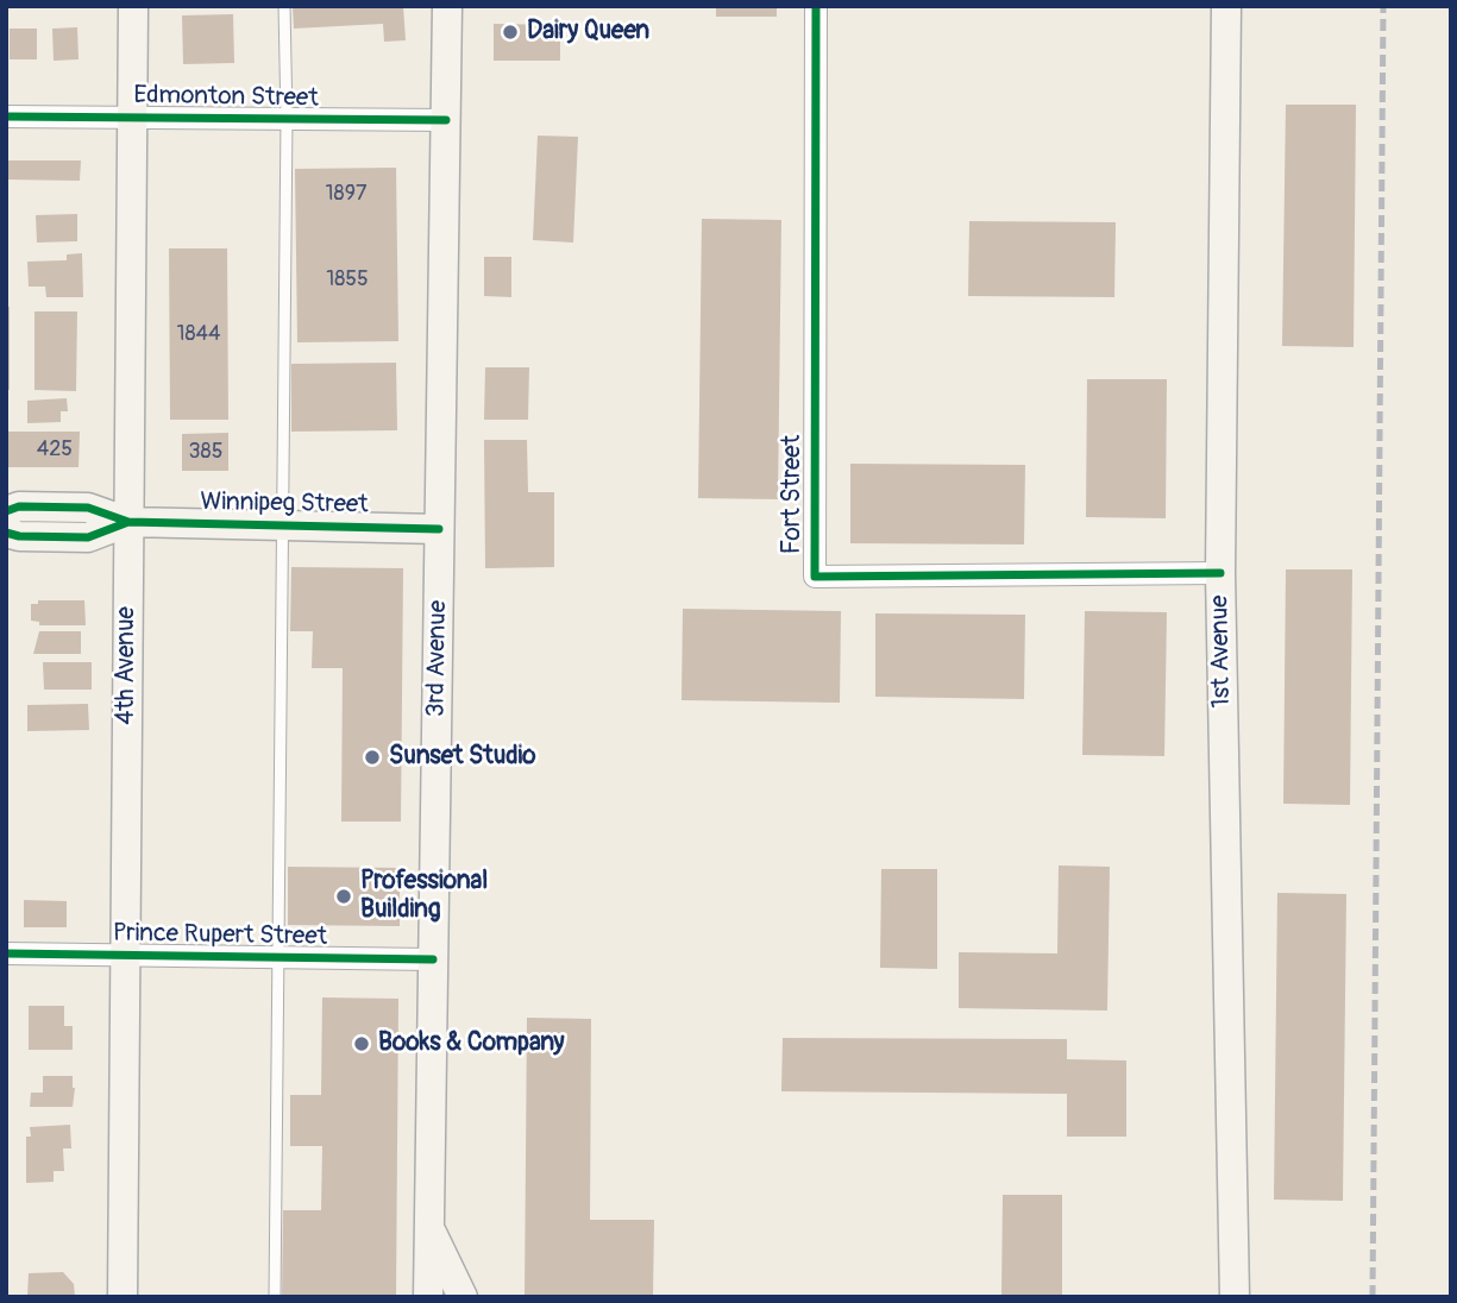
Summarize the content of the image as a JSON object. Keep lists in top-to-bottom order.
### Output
{
  "streets": {
    "main road": [
      "Winnipeg Street",
      "1st Avenue",
      "3rd Avenue",
      "4th Avenue"
    ],
    "street": ["Edmonton Street", "Fort Street", "Prince Rupert Street"]
  },
  "crossings": [
    ["Edmonton Street", "3rd Avenue"],
    ["Edmonton Street", "4th Avenue"],
    ["Fort Street", "1st Avenue"],
    ["Winnipeg Street", "3rd Avenue"],
    ["Winnipeg Street", "4th Avenue"],
    ["3rd Avenue", "Prince Rupert Street"],
    ["4th Avenue", "Prince Rupert Street"]
  ],
  "places": [
    "Dairy Queen",
    "Sunset Studio",
    "Professional Building",
    "Books & Company"
  ],
  "house_numbers": [
    "1897",
    "1855",
    "1844",
    "425",
    "385"
  ]
}
